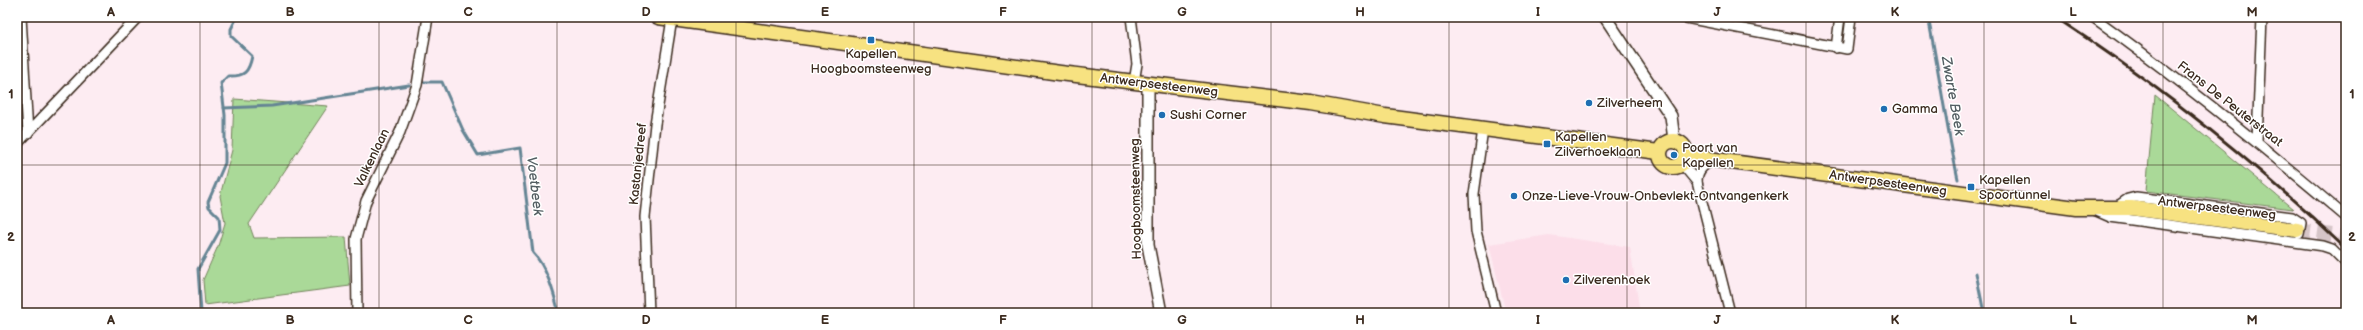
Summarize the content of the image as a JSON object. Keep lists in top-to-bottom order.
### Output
{
  "streets": {
    "main road": ["Antwerpsesteenweg"],
    "street": [
      "Frans De Peuterstraat",
      "Valkenlaan",
      "Kastanjedreef",
      "Hoogboomsteenweg"
    ]
  },
  "crossings": [
    ["Antwerpsesteenweg", "Kastanjedreef"],
    ["Antwerpsesteenweg", "Hoogboomsteenweg"]
  ],
  "water": ["Zwarte Beek", "Voetbeek"],
  "places": {
    "transit": ["Kapellen Hoogboomsteenweg", "Kapellen Zilverhoeklaan", "Kapellen Spoortunnel"],
    "other": [
      "Zilverheem",
      "Gamma",
      "Sushi Corner",
      "Poort van Kapellen",
      "Onze-Lieve-Vrouw-Onbevlekt-Ontvangenkerk",
      "Zilverenhoek"
    ]
  },
  "grid": {
    "columns": [
      "A",
      "B",
      "C",
      "D",
      "E",
      "F",
      "G",
      "H",
      "I",
      "J",
      "K",
      "L",
      "M"
    ],
    "rows": ["1", "2"]
  }
}
